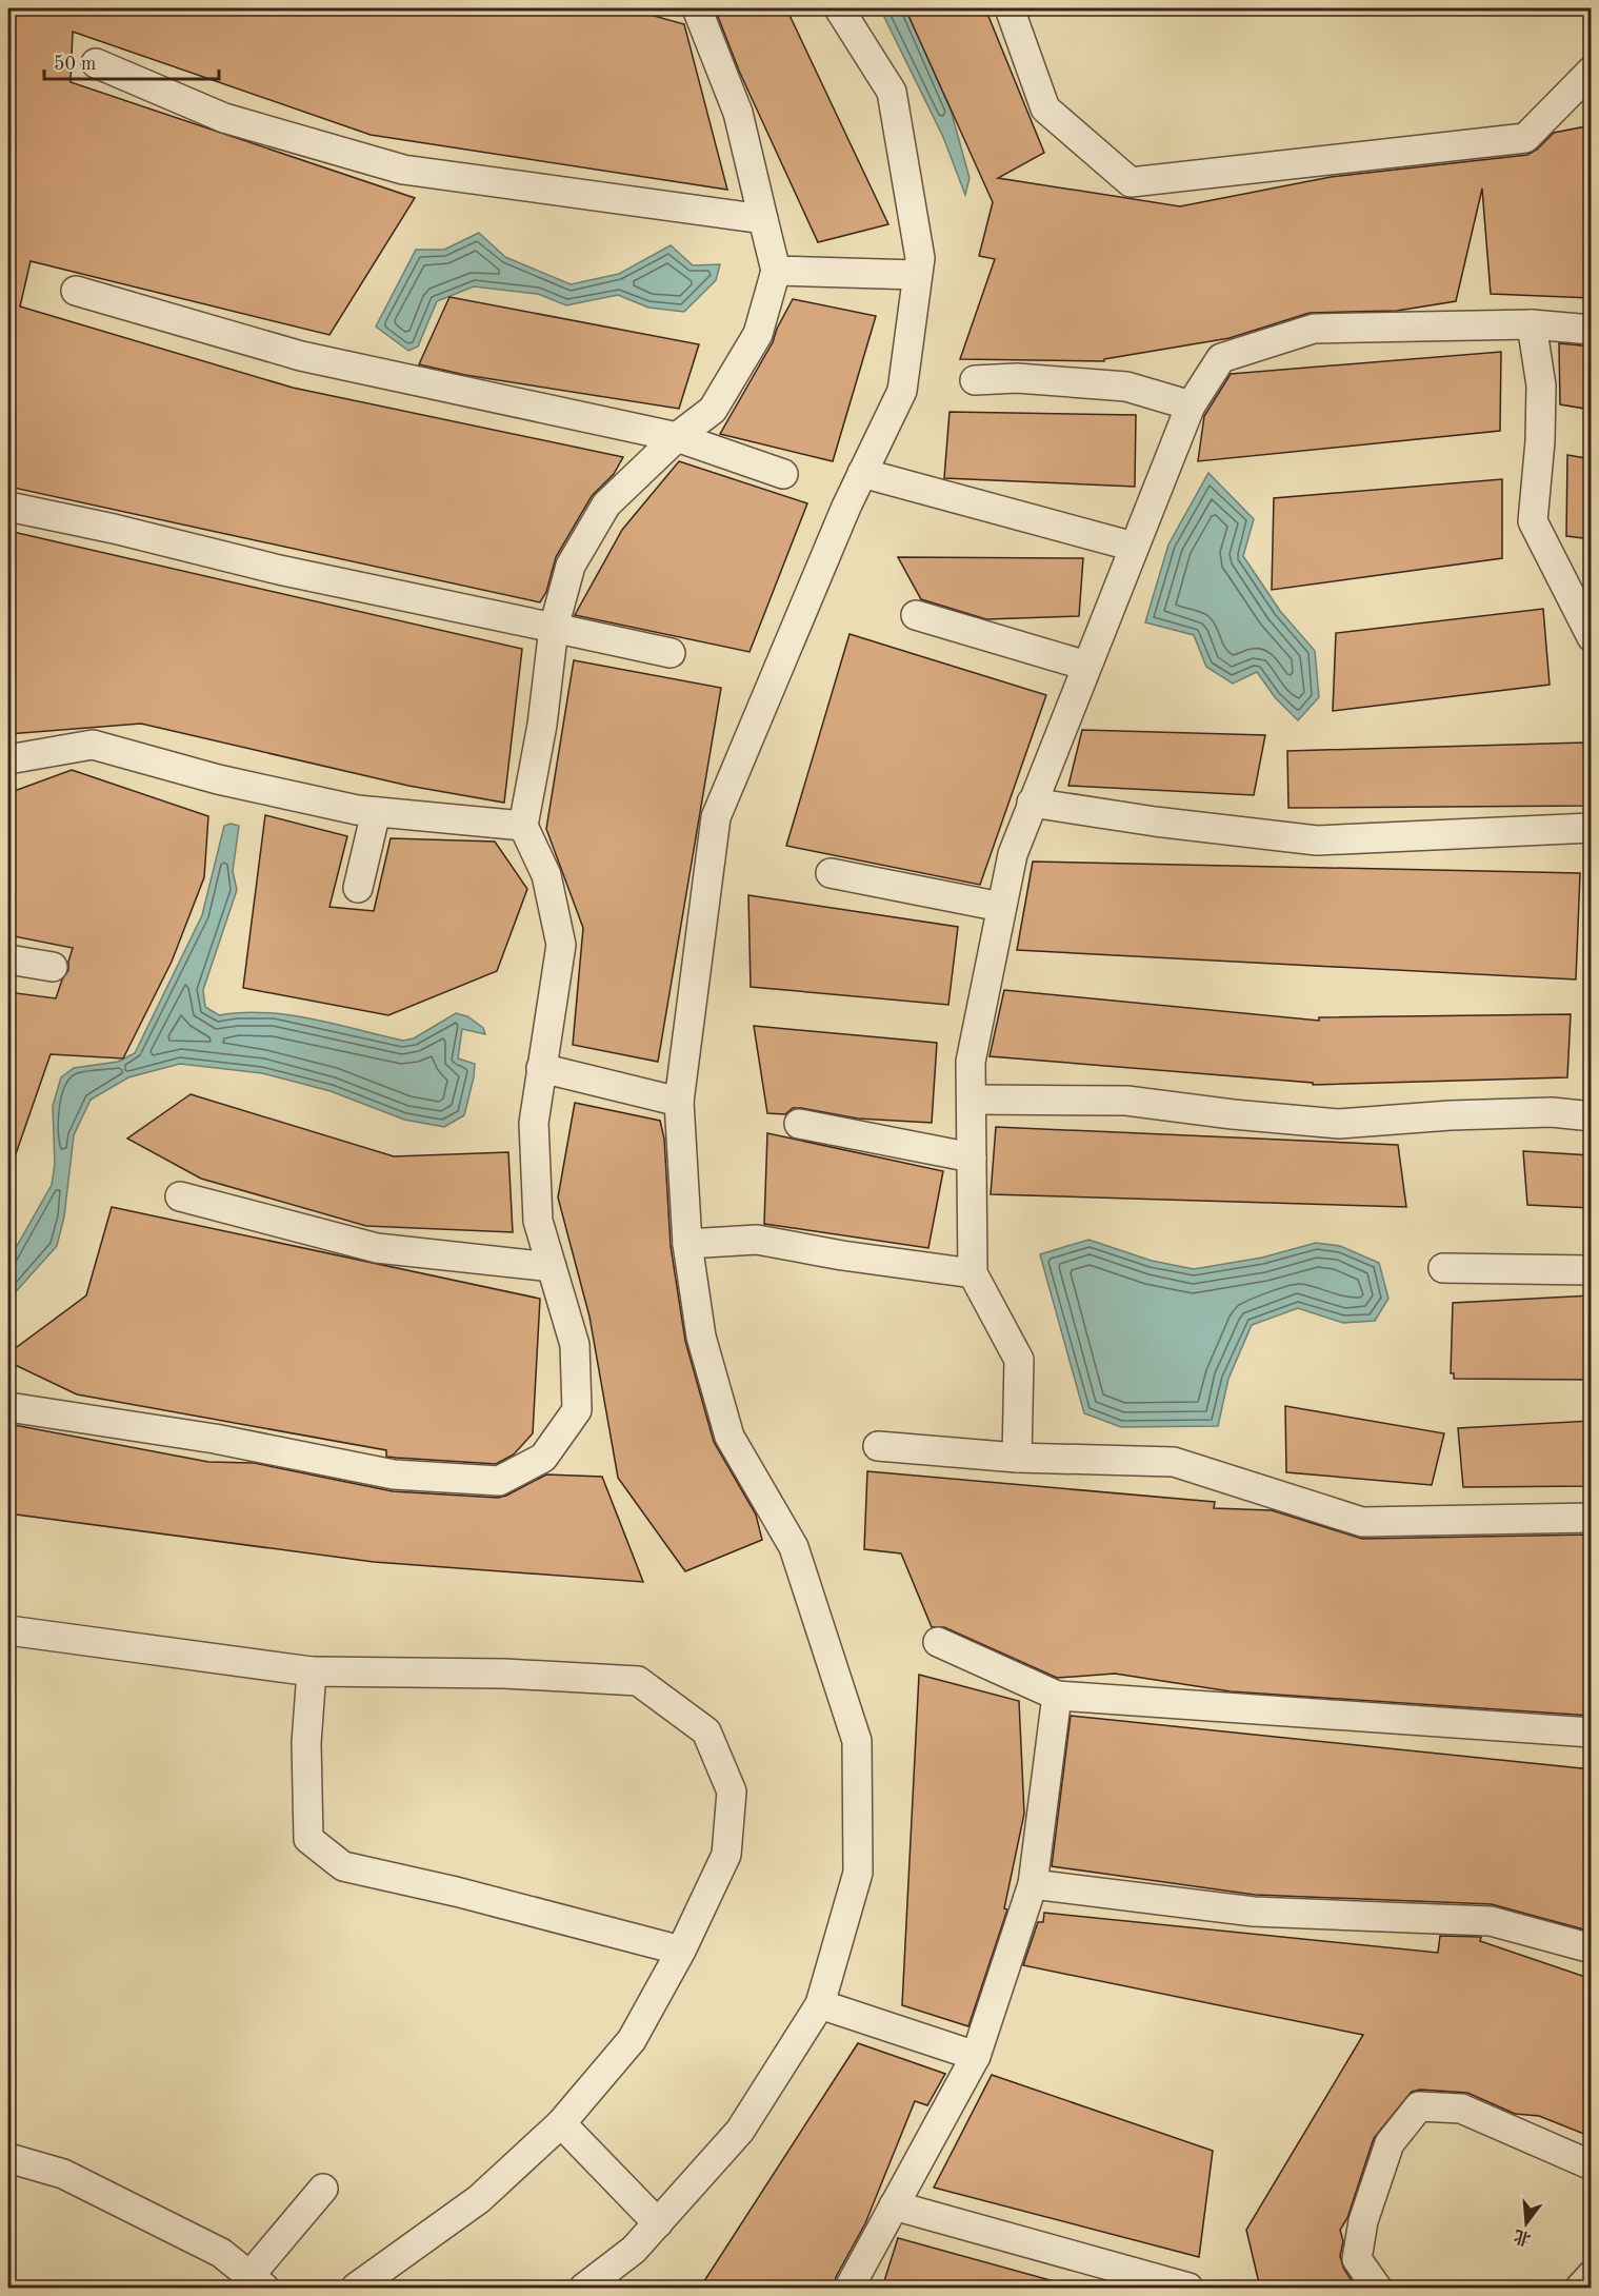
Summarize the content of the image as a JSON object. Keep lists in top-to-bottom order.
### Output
{
  "scale_bar": "50 m",
  "north": "bottom"
}
